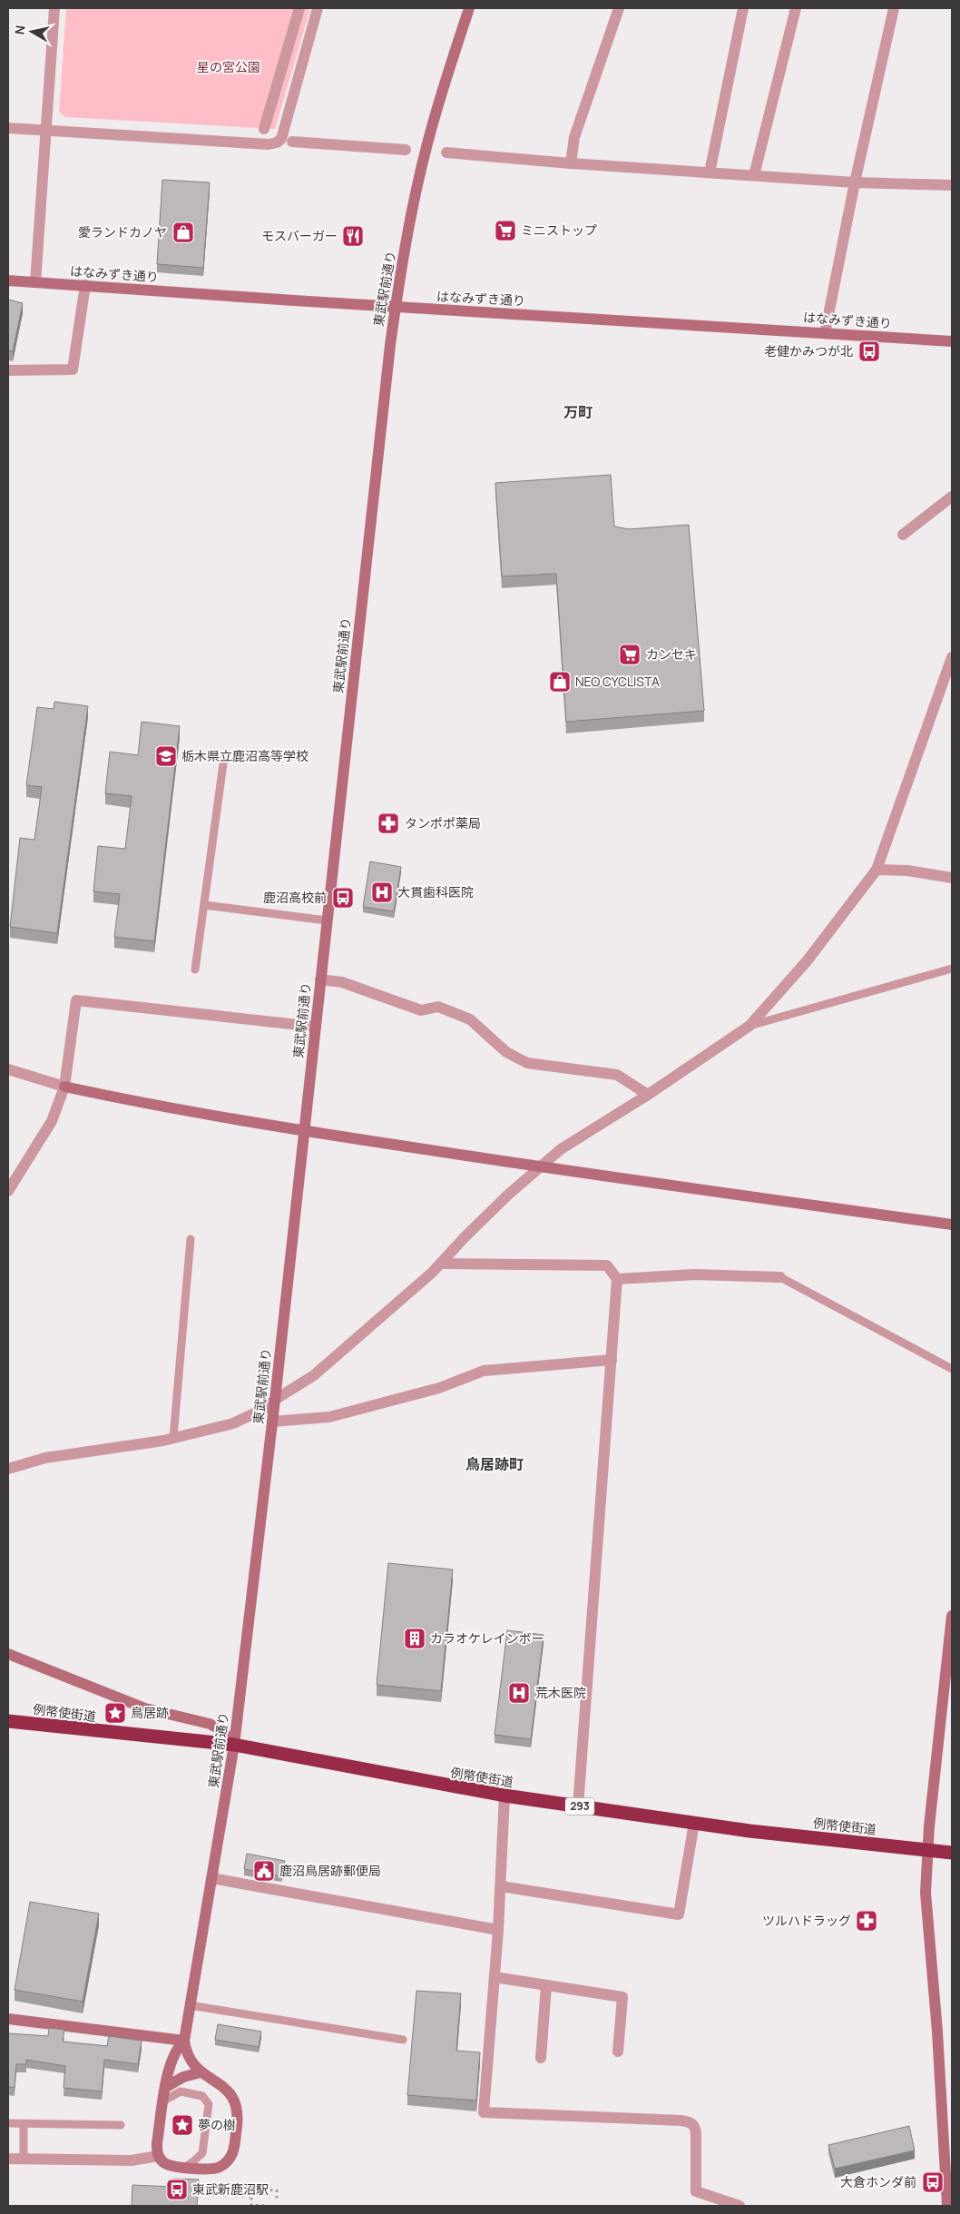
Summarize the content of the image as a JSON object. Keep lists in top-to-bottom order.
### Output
{
  "streets": {
    "highway": ["例幣使街道", "293"],
    "street": ["はなみずき通り", "東武駅前通り"]
  },
  "crossings": [
    ["はなみずき通り", "東武駅前通り"],
    ["東武駅前通り", "例幣使街道"]
  ],
  "districts": ["万町", "鳥居跡町"],
  "parks": ["星の宮公園"],
  "places": {
    "supermarket": ["ミニストップ", "カンセキ"],
    "shop": ["愛ランドカノヤ", "NEO CYCLISTA"],
    "restaurant": ["モスバーガー"],
    "bus stop": [
      "老健かみつが北",
      "鹿沼高校前",
      "大倉ホンダ前",
      "東武新鹿沼駅"
    ],
    "school or university": ["栃木県立鹿沼高等学校"],
    "pharmacy": ["タンポポ薬局", "ツルハドラッグ"],
    "hospital": ["大貫歯科医院", "荒木医院"],
    "building": ["カラオケレインボー"],
    "place": ["鳥居跡", "夢の樹"],
    "public building": ["鹿沼鳥居跡郵便局"]
  },
  "north": "left"
}
